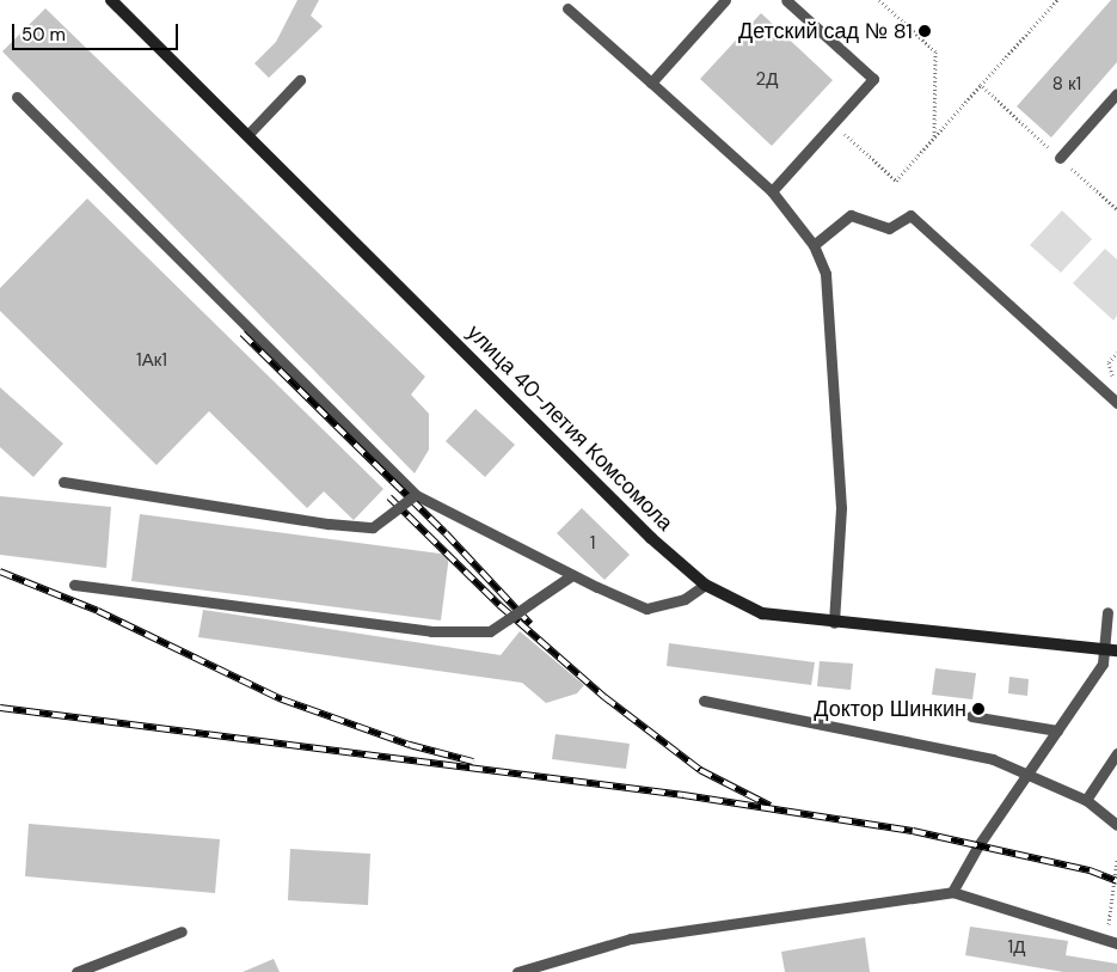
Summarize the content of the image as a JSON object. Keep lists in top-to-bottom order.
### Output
{
  "streets": {
    "main road": ["улица 40-летия Комсомола"]
  },
  "places": ["Детский сад № 81", "Доктор Шинкин"],
  "house_numbers": [
    "2Д",
    "8 к1",
    "1Ак1",
    "1",
    "1Д"
  ],
  "scale_bar": "50 m"
}
